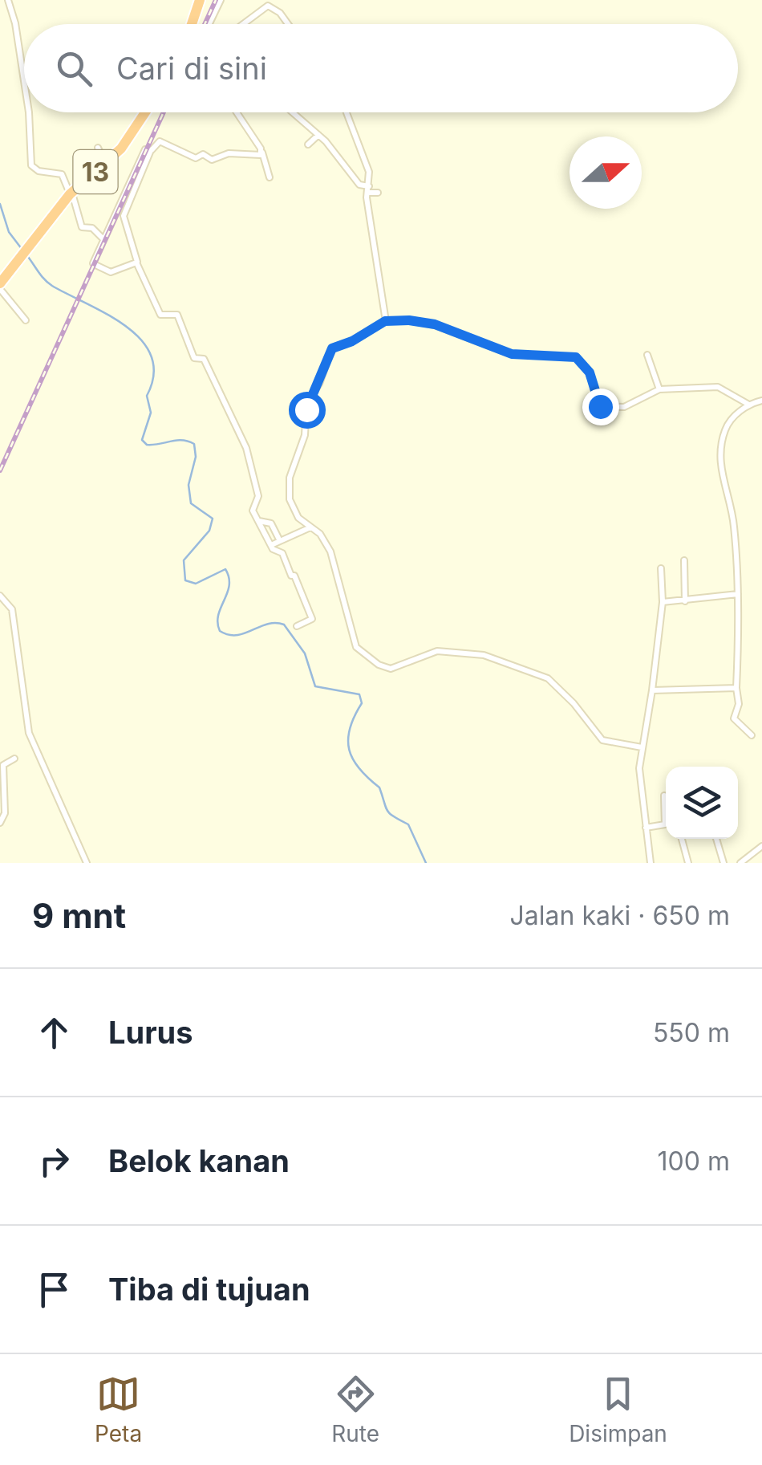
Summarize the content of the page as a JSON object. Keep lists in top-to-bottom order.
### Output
{
  "streets": {
    "highway": ["13"]
  },
  "north": "right",
  "page": {
    "search": "Cari di sini",
    "heading": ["9 mnt", "Jalan kaki · 650 m"],
    "list": [
      ["Lurus", "550 m"],
      ["Belok kanan", "100 m"],
      "Tiba di tujuan"
    ],
    "nav": ["Peta", "Rute", "Disimpan"]
  }
}
